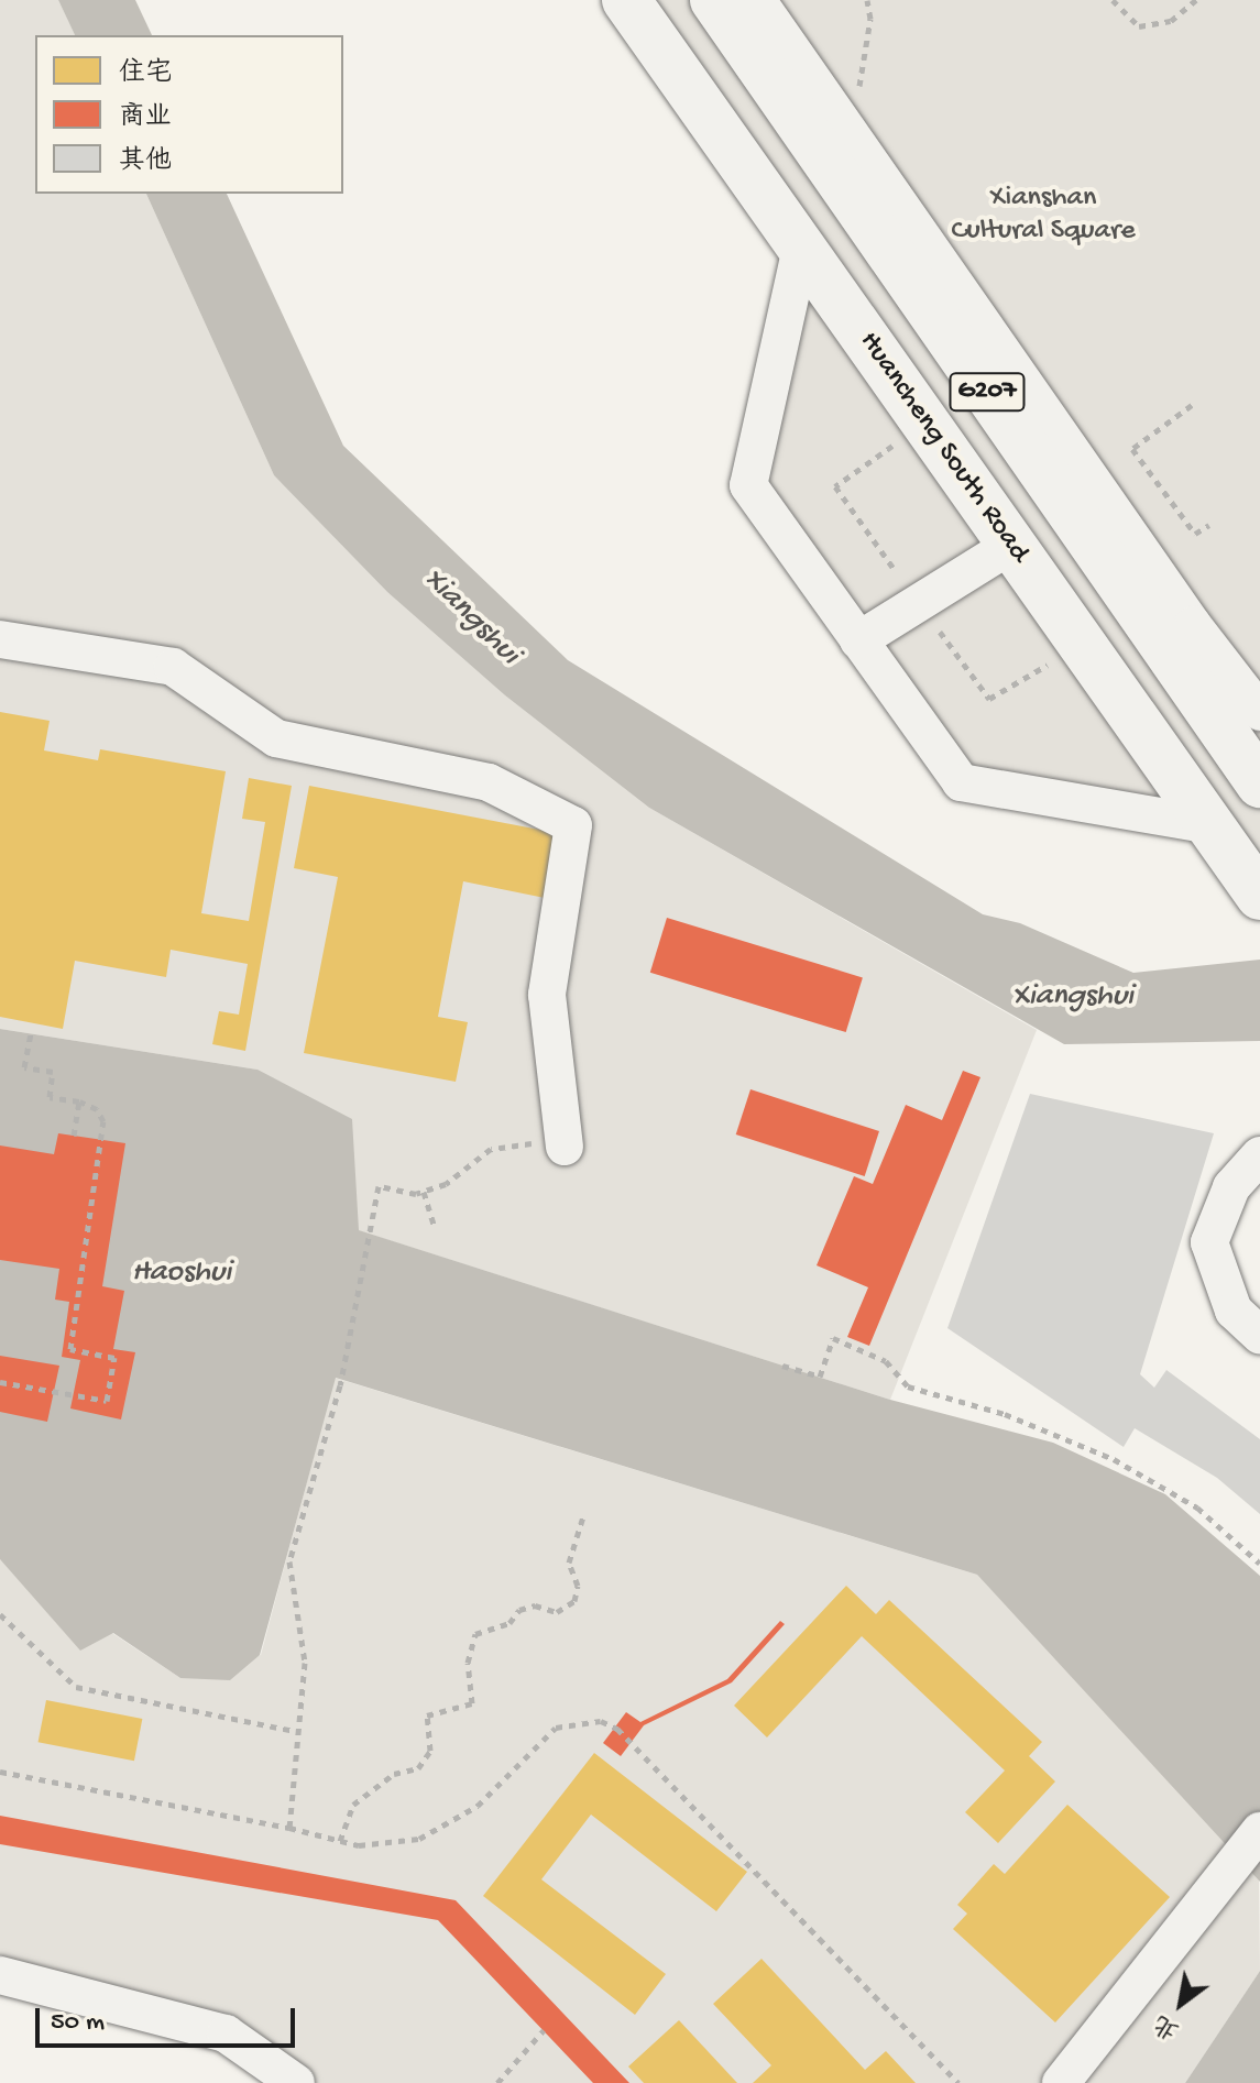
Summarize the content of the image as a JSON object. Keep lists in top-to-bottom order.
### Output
{
  "streets": {
    "highway": ["G207", "Huancheng South Road"]
  },
  "water": ["Xiangshui", "Haoshui"],
  "parks": ["Xianshan Cultural Square"],
  "legend": ["住宅", "商业", "其他"],
  "scale_bar": "50 m",
  "north": "bottom left"
}
